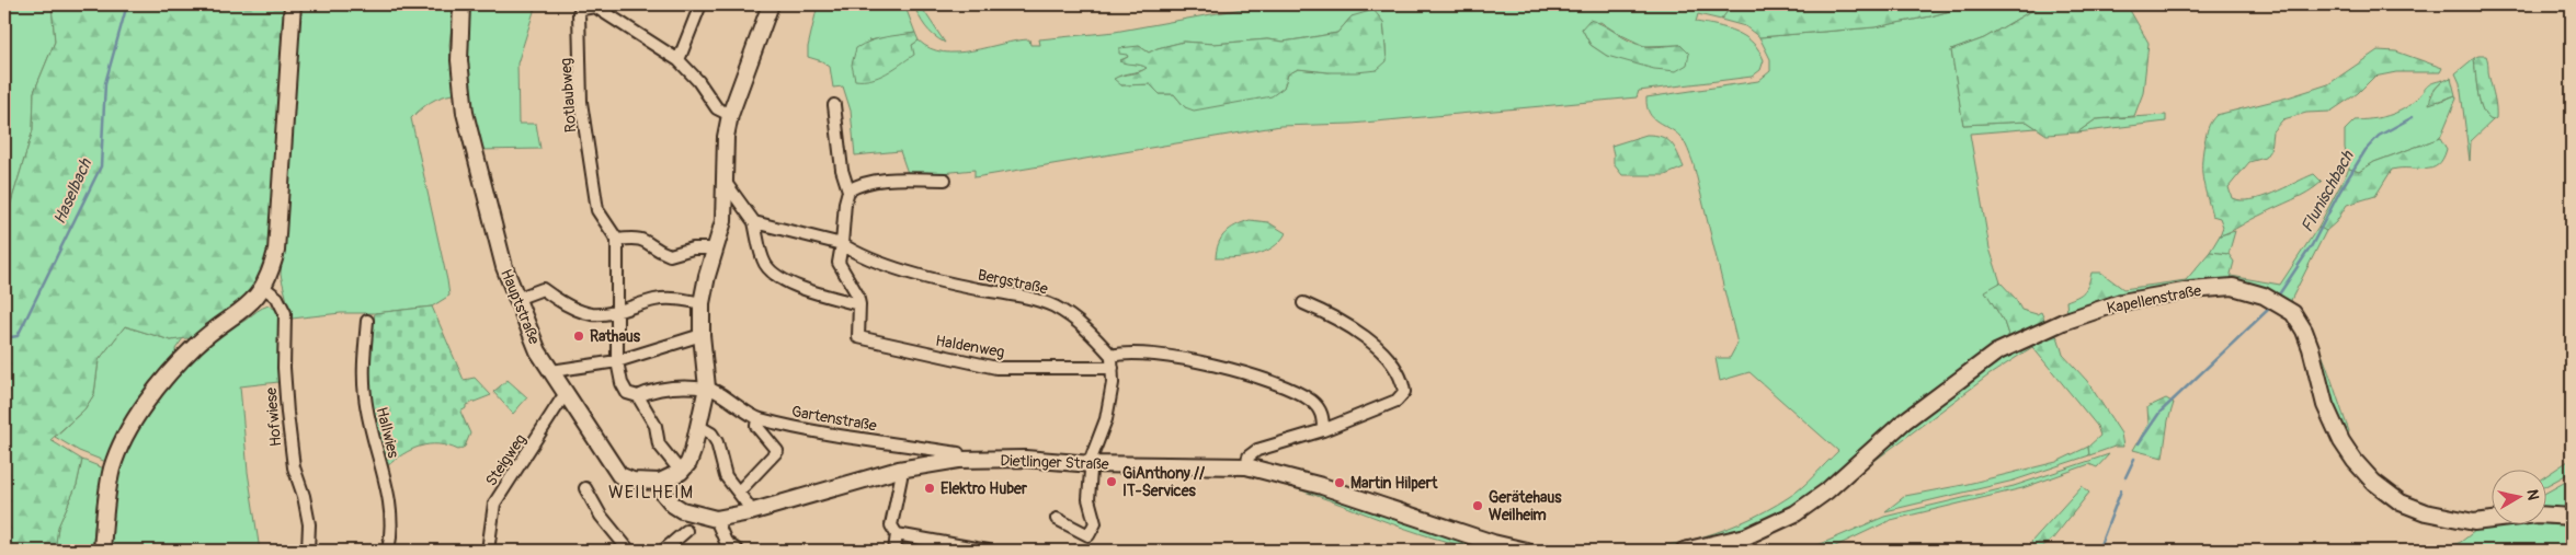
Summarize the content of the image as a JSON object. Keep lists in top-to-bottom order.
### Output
{
  "streets": {
    "street": [
      "Rotlaubweg",
      "Bergstraße",
      "Kapellenstraße",
      "Hauptstraße",
      "Haldenweg",
      "Hofwiese",
      "Gartenstraße",
      "Hallwies",
      "Steigweg",
      "Dietlinger Straße"
    ]
  },
  "crossings": [
    ["Bergstraße", "Haldenweg"],
    ["Hauptstraße", "Steigweg"],
    ["Hauptstraße", "Dietlinger Straße"],
    ["Gartenstraße", "Dietlinger Straße"]
  ],
  "districts": ["WEILHEIM"],
  "water": ["Haselbach", "Flunischbach"],
  "places": [
    "Rathaus",
    "GiAnthony // IT-Services",
    "Martin Hilpert",
    "Elektro Huber",
    "Gerätehaus Weilheim"
  ],
  "north": "right"
}
